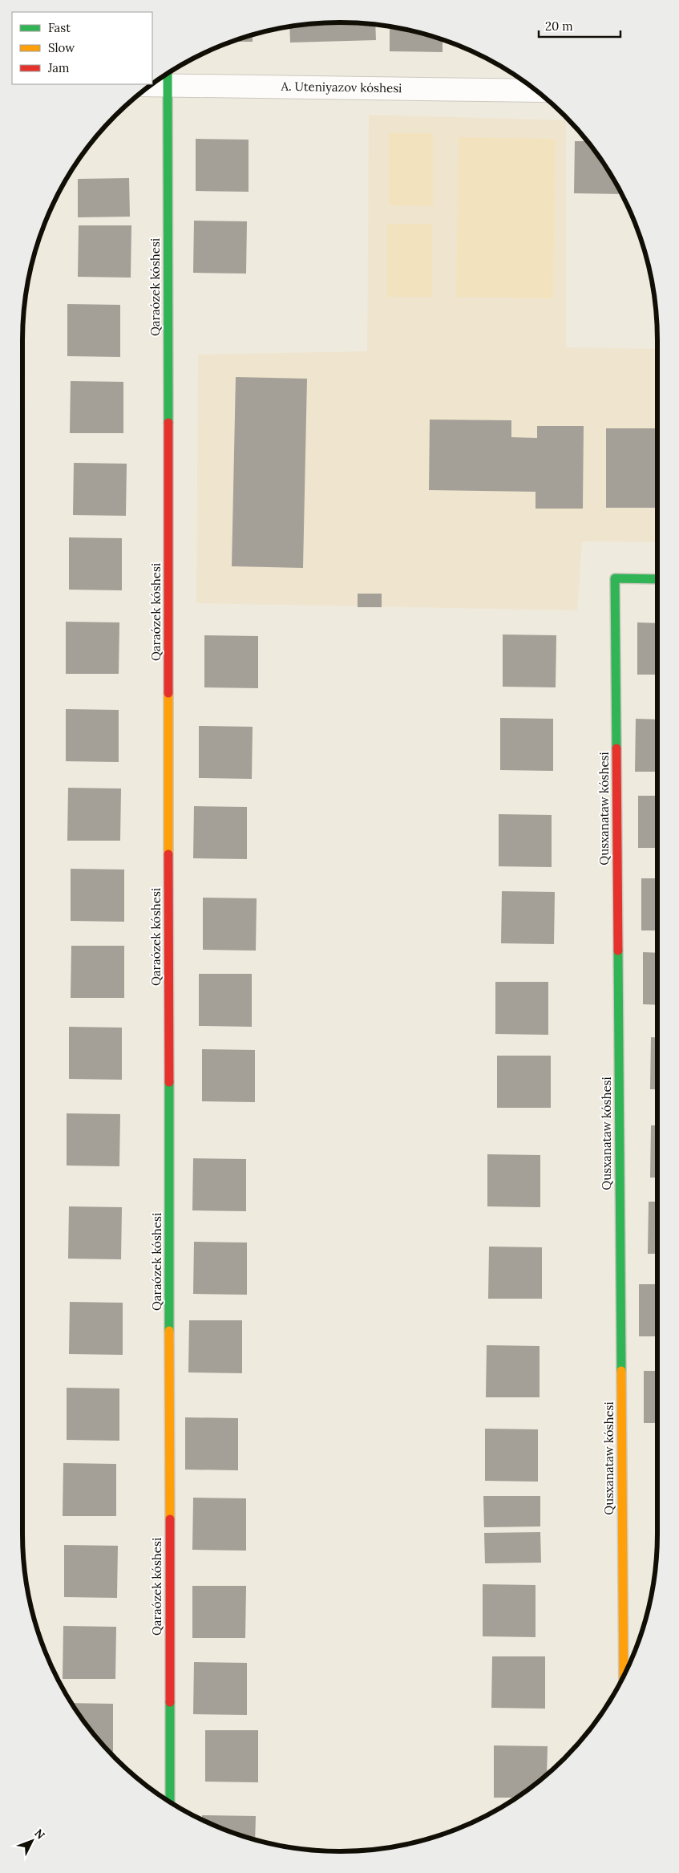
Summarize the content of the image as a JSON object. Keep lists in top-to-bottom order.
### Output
{
  "streets": {
    "street": ["A. Uteniyazov kóshesi", "Qaraózek kóshesi", "Qusxanataw kóshesi"]
  },
  "crossings": [
    ["A. Uteniyazov kóshesi", "Qaraózek kóshesi"]
  ],
  "legend": ["Fast", "Slow", "Jam"],
  "scale_bar": "20 m",
  "north": "top right"
}
